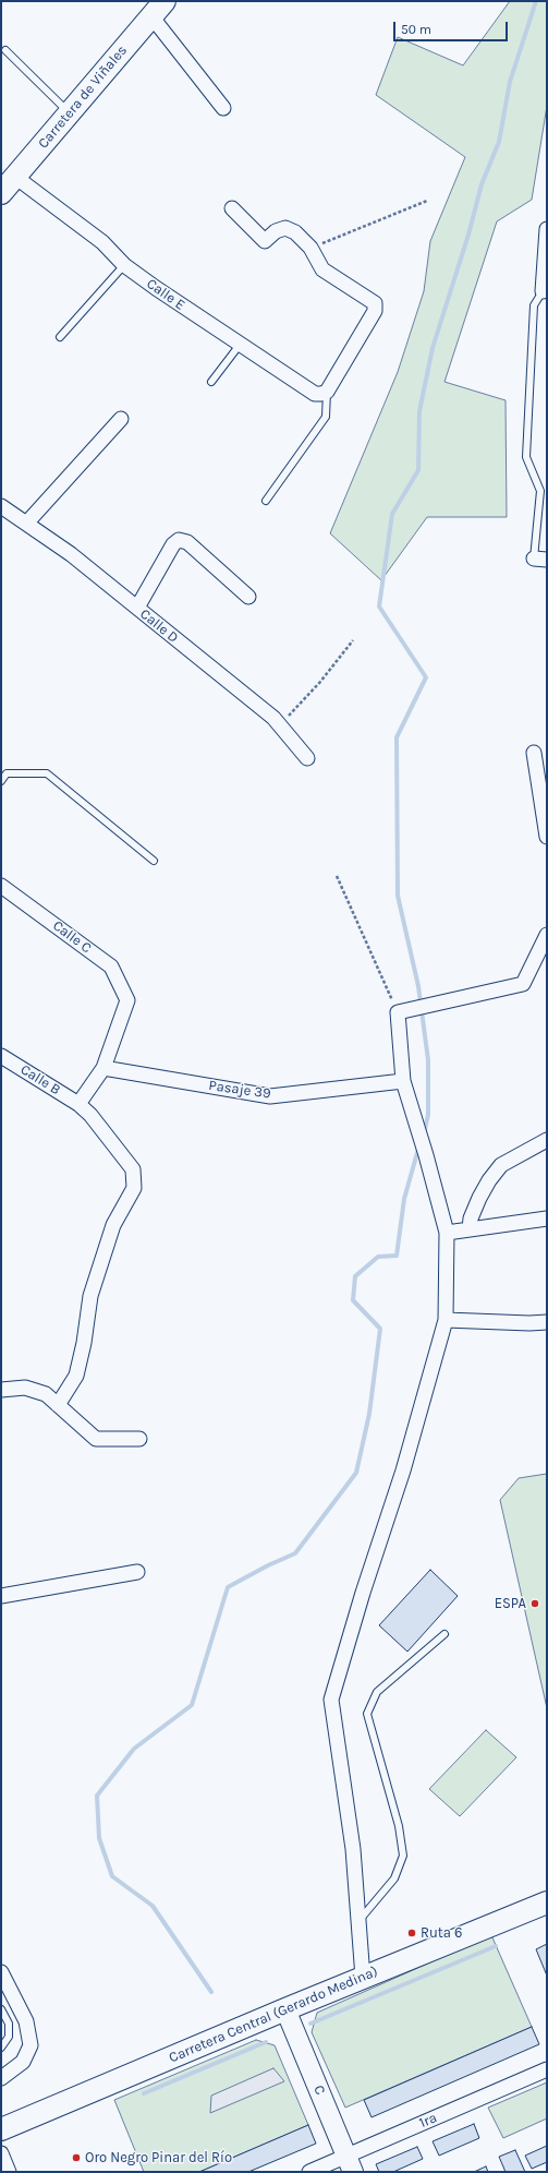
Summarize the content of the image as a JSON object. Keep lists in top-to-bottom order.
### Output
{
  "streets": {
    "main road": ["Carretera de Viñales", "Carretera Central (Gerardo Medina)"],
    "street": [
      "Calle E",
      "Calle D",
      "Calle C",
      "Calle B",
      "Pasaje 39",
      "C",
      "1ra"
    ]
  },
  "crossings": [
    ["Carretera de Viñales", "Calle E"],
    ["Calle C", "Pasaje 39"],
    ["Carretera Central (Gerardo Medina)", "C"],
    ["C", "1ra"]
  ],
  "places": ["ESPA", "Ruta 6", "Oro Negro Pinar del Río"],
  "scale_bar": "50 m"
}
